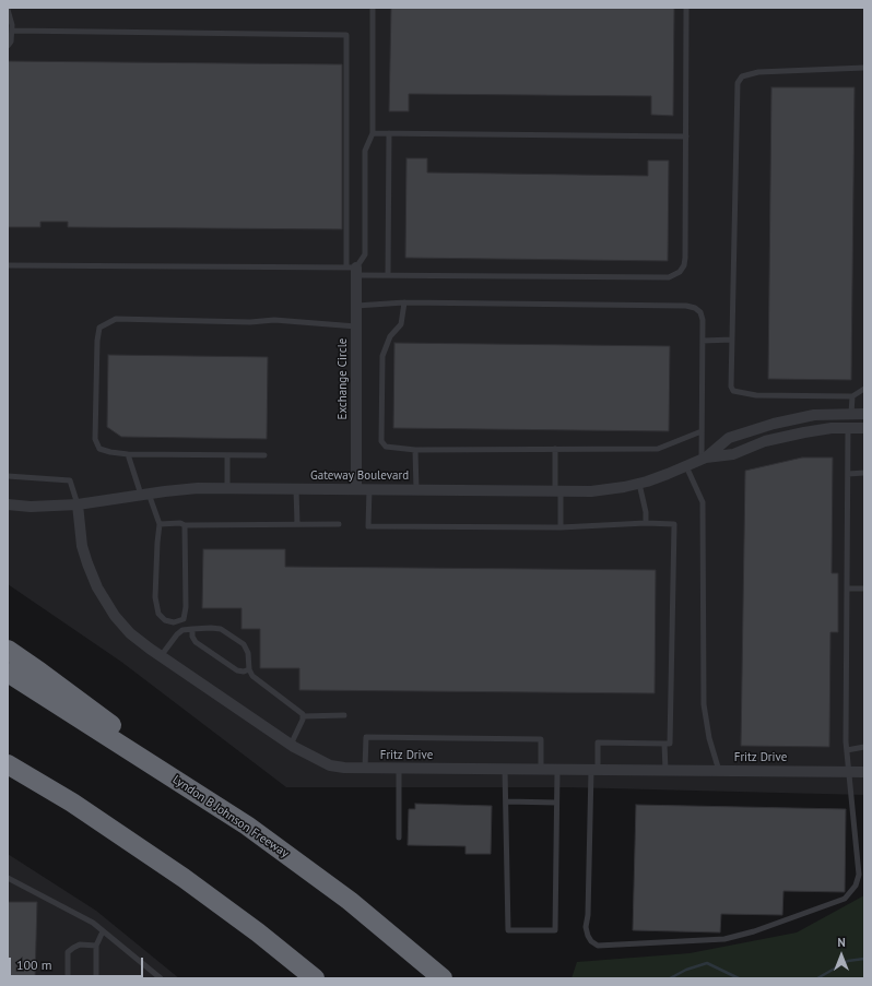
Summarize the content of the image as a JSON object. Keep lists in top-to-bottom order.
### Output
{
  "streets": {
    "highway": ["Lyndon B Johnson Freeway"],
    "street": ["Exchange Circle", "Gateway Boulevard", "Fritz Drive"]
  },
  "crossings": [
    ["Exchange Circle", "Gateway Boulevard"],
    ["Gateway Boulevard", "Fritz Drive"]
  ],
  "scale_bar": "100 m",
  "north": "top"
}
